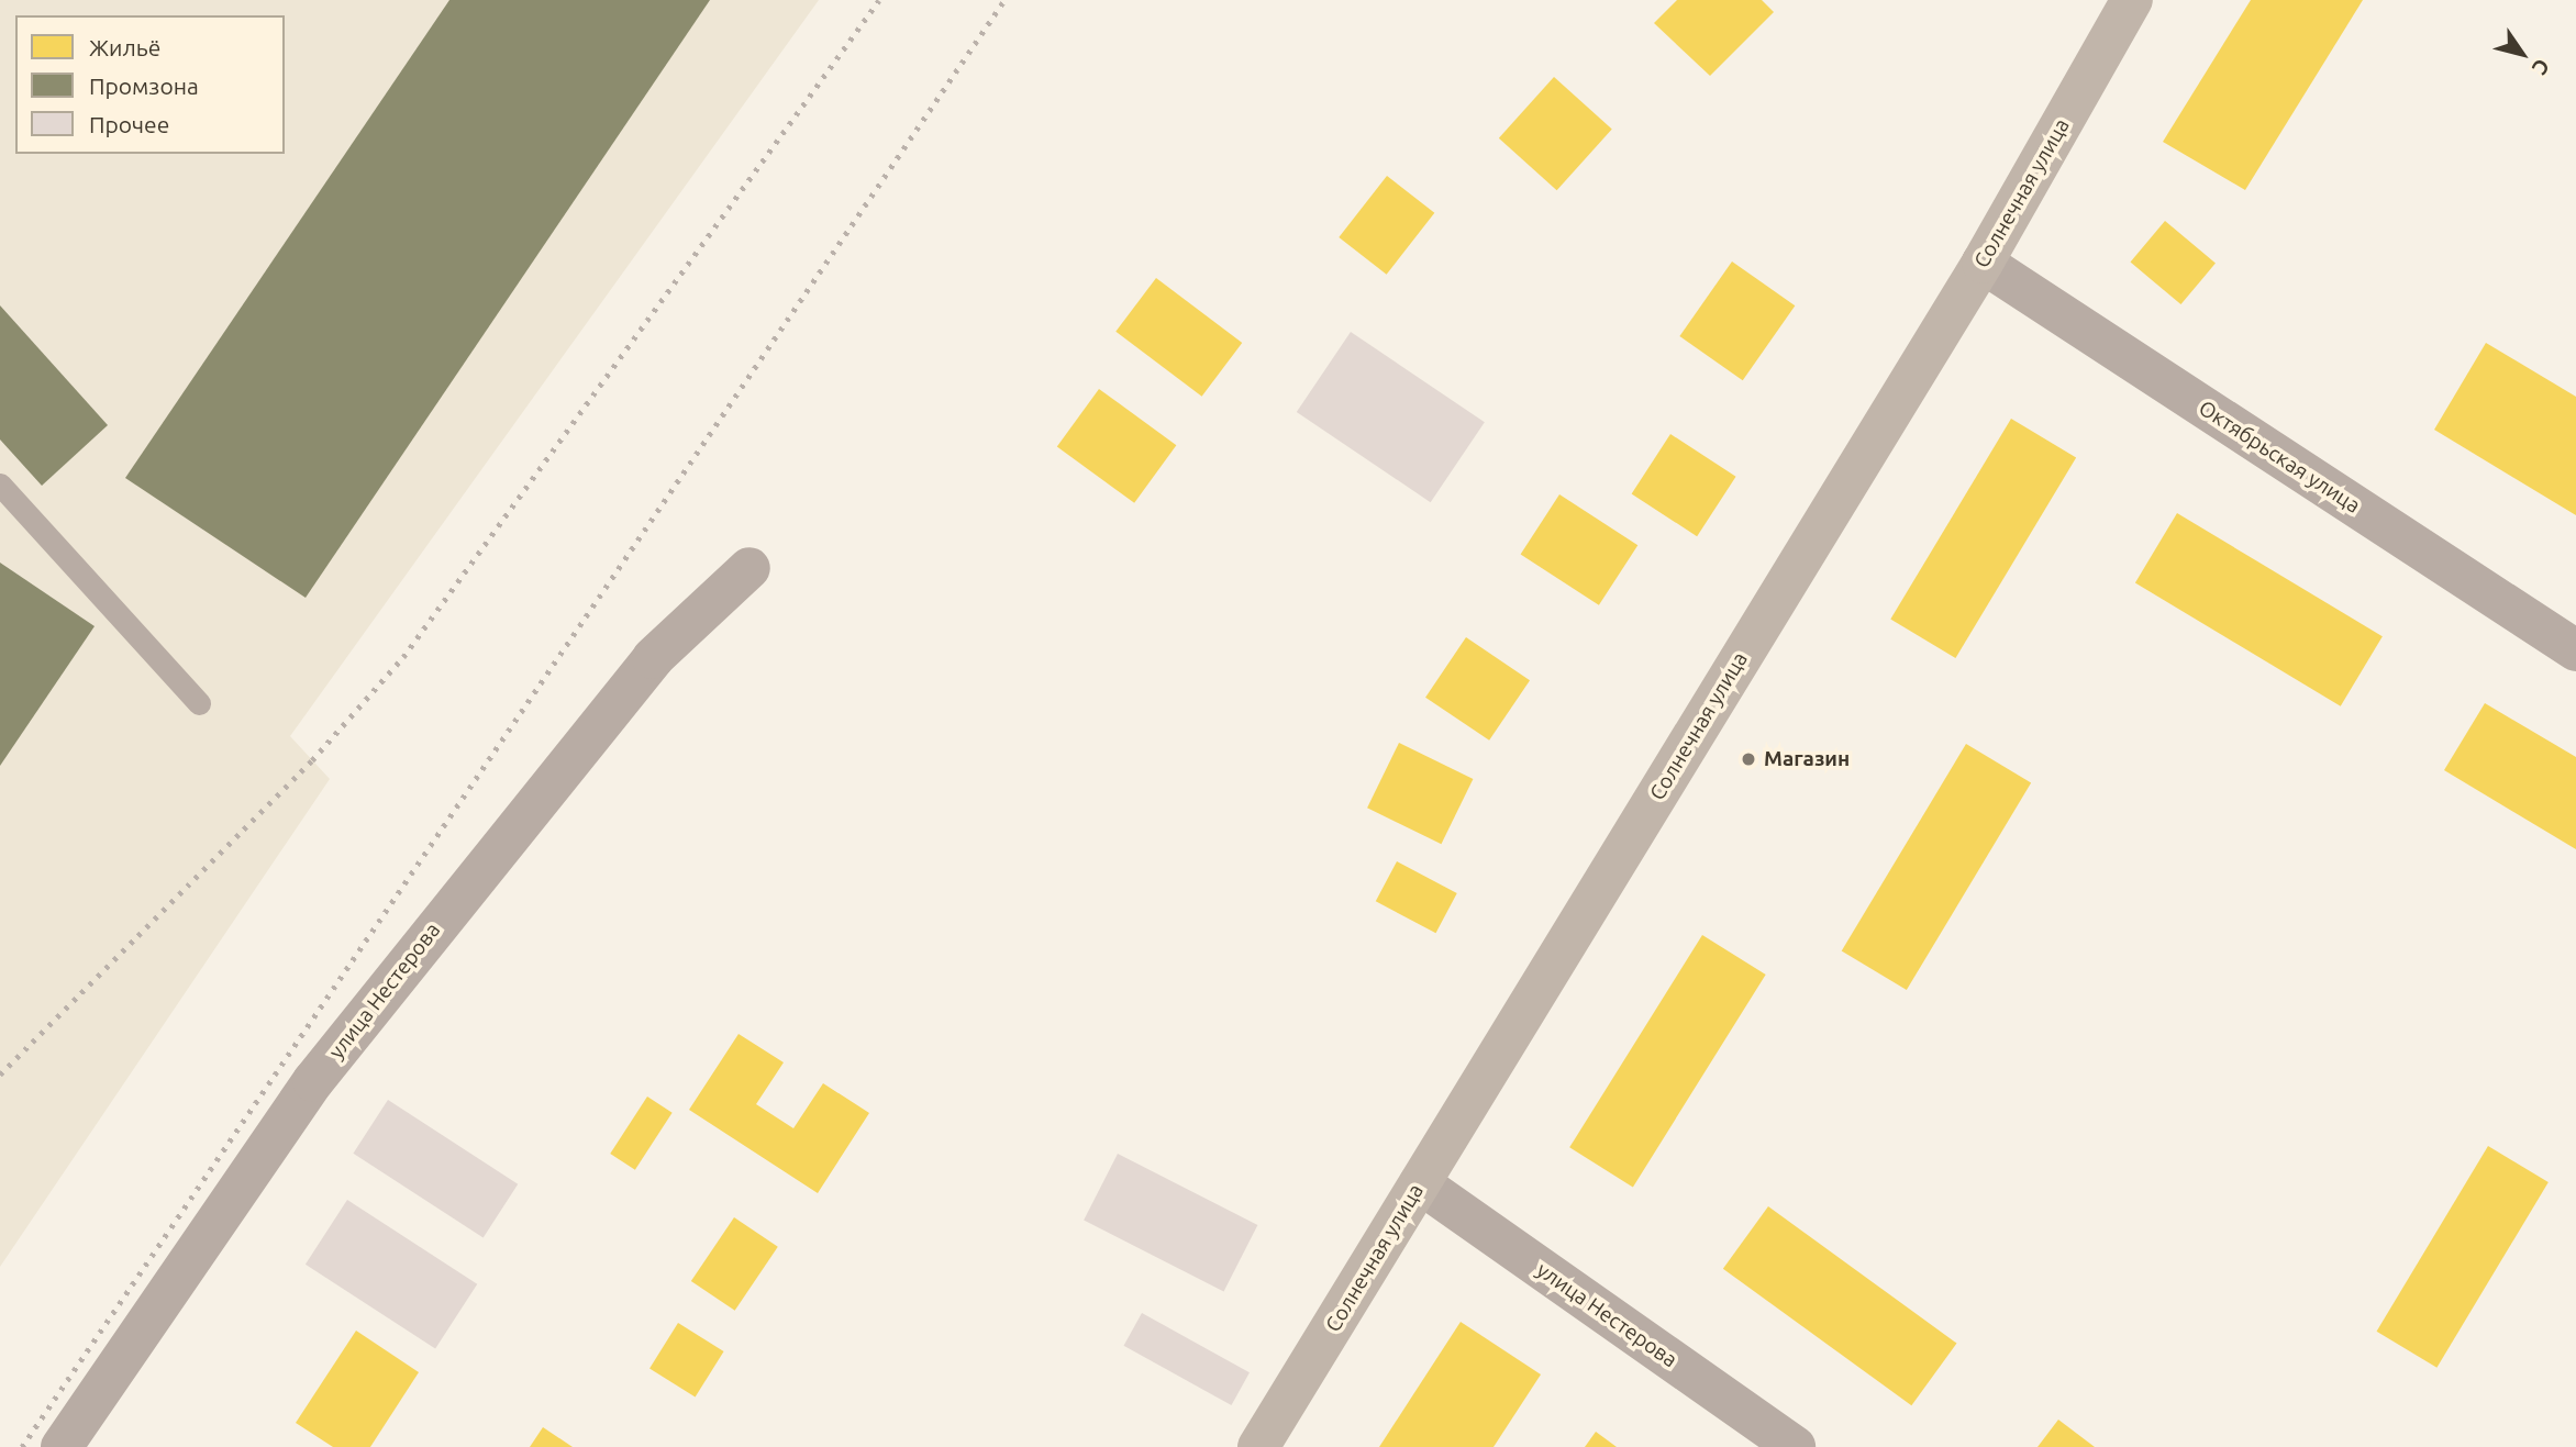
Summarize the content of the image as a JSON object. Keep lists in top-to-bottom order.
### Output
{
  "streets": {
    "street": ["Солнечная улица", "Октябрьская улица", "улица Нестерова"]
  },
  "crossings": [
    ["Солнечная улица", "Октябрьская улица"],
    ["Солнечная улица", "улица Нестерова"]
  ],
  "places": ["Магазин"],
  "legend": ["Жильё", "Промзона", "Прочее"],
  "north": "bottom right"
}
